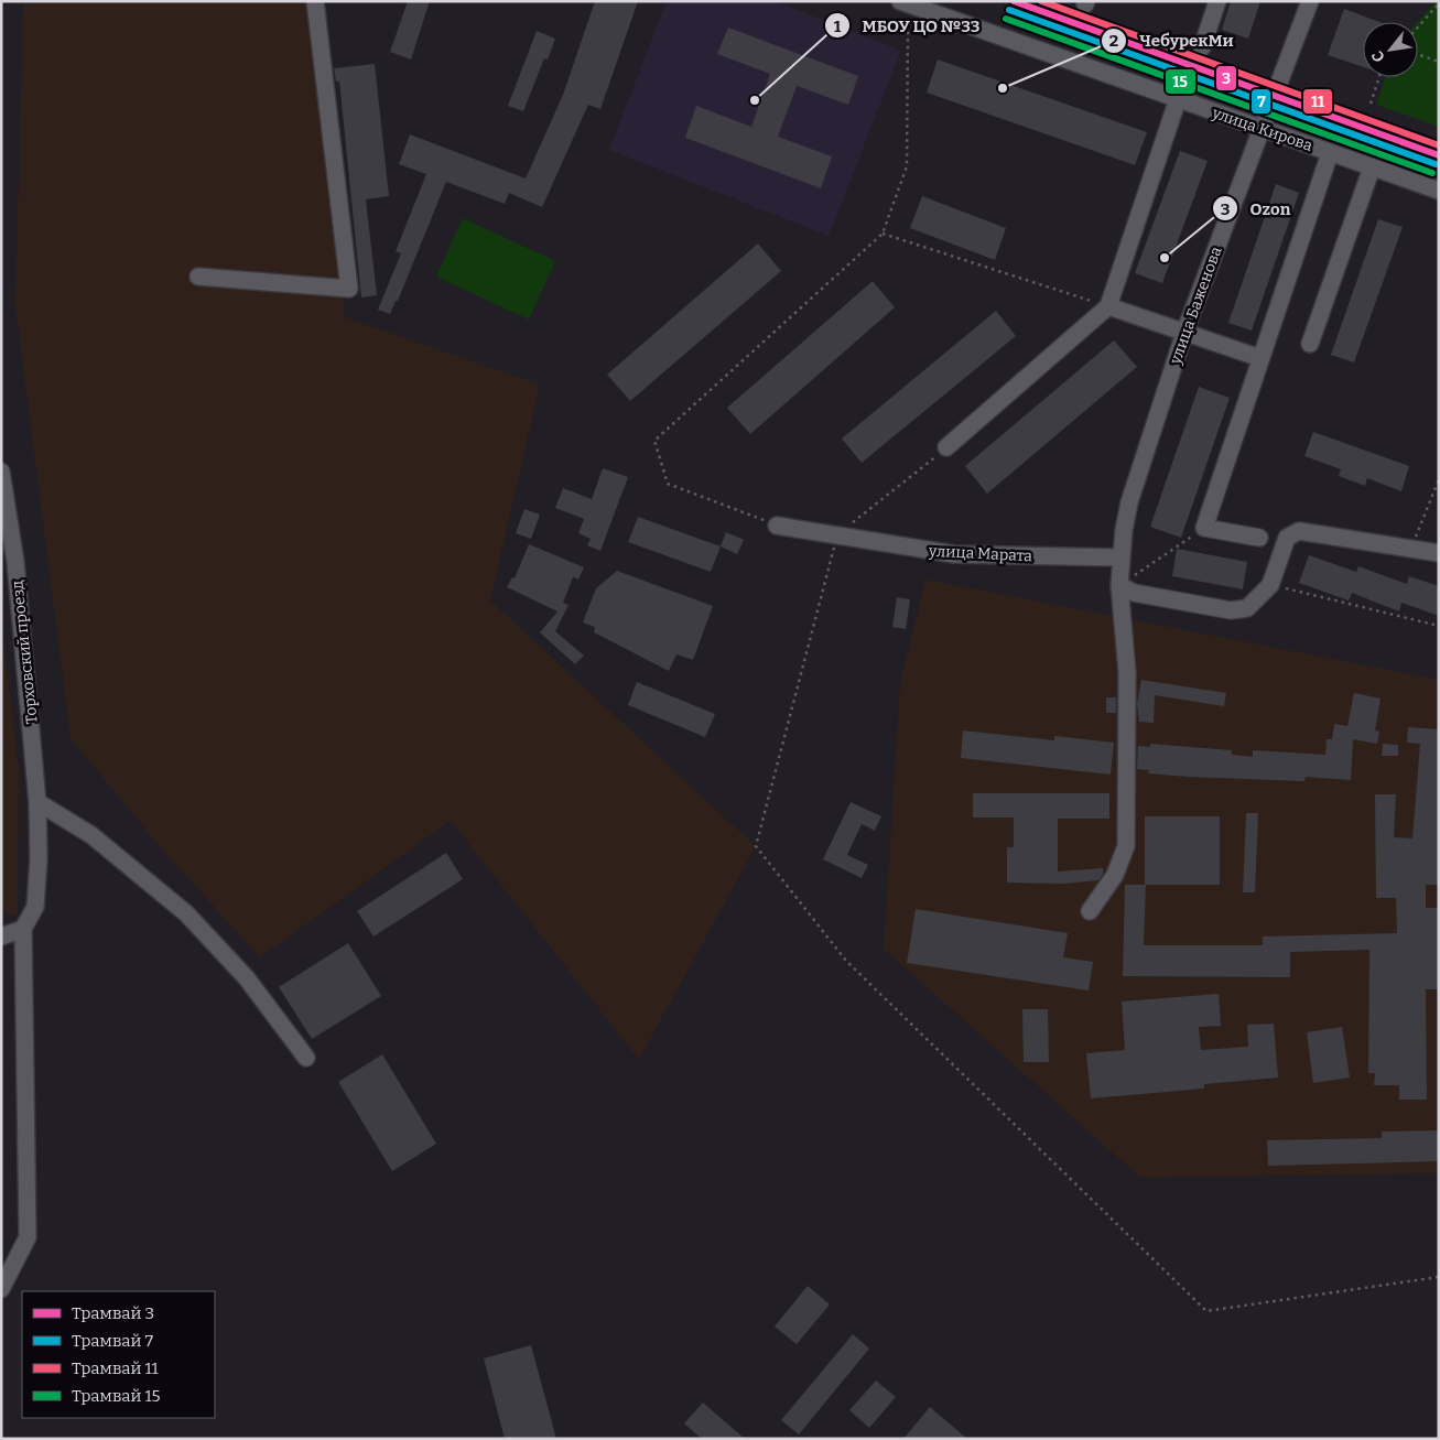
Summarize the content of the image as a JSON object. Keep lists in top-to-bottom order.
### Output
{
  "streets": {
    "street": [
      "улица Кирова",
      "улица Баженова",
      "улица Марата",
      "Торховский проезд"
    ]
  },
  "crossings": [
    ["улица Кирова", "улица Баженова"],
    ["улица Баженова", "улица Марата"]
  ],
  "places": ["ЧебурекМи", "МБОУ ЦО №33", "Ozon"],
  "lines": [
    "tram line 3",
    "tram line 11",
    "tram line 7",
    "tram line 15"
  ],
  "legend": [
    "Трамвай 3",
    "Трамвай 7",
    "Трамвай 11",
    "Трамвай 15"
  ],
  "north": "bottom left"
}
